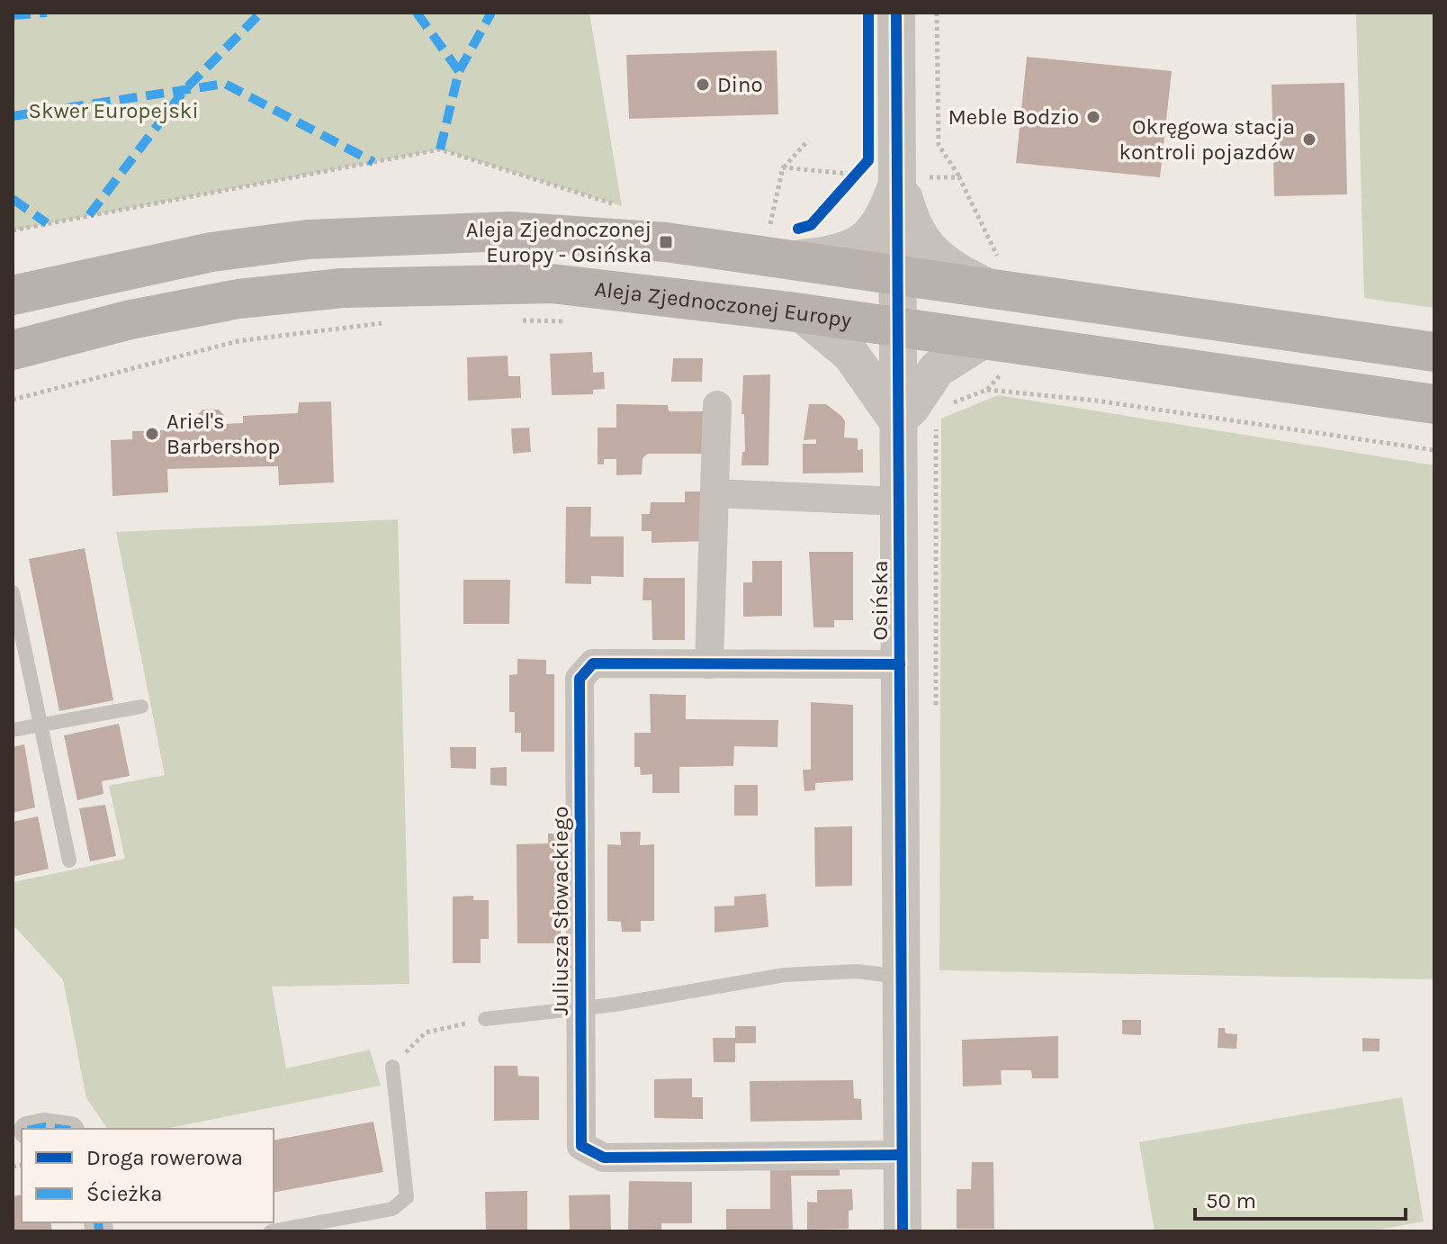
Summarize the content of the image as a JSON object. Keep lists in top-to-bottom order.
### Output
{
  "streets": {
    "main road": ["Aleja Zjednoczonej Europy"],
    "street": ["Osińska", "Juliusza Słowackiego"]
  },
  "crossings": [
    ["Aleja Zjednoczonej Europy", "Osińska"],
    ["Osińska", "Juliusza Słowackiego"]
  ],
  "parks": ["Skwer Europejski"],
  "places": {
    "other": [
      "Dino",
      "Meble Bodzio",
      "Okręgowa stacja kontroli pojazdów",
      "Ariel's Barbershop"
    ],
    "transit": ["Aleja Zjednoczonej Europy - Osińska"]
  },
  "legend": ["Droga rowerowa", "Ścieżka"],
  "scale_bar": "50 m"
}
